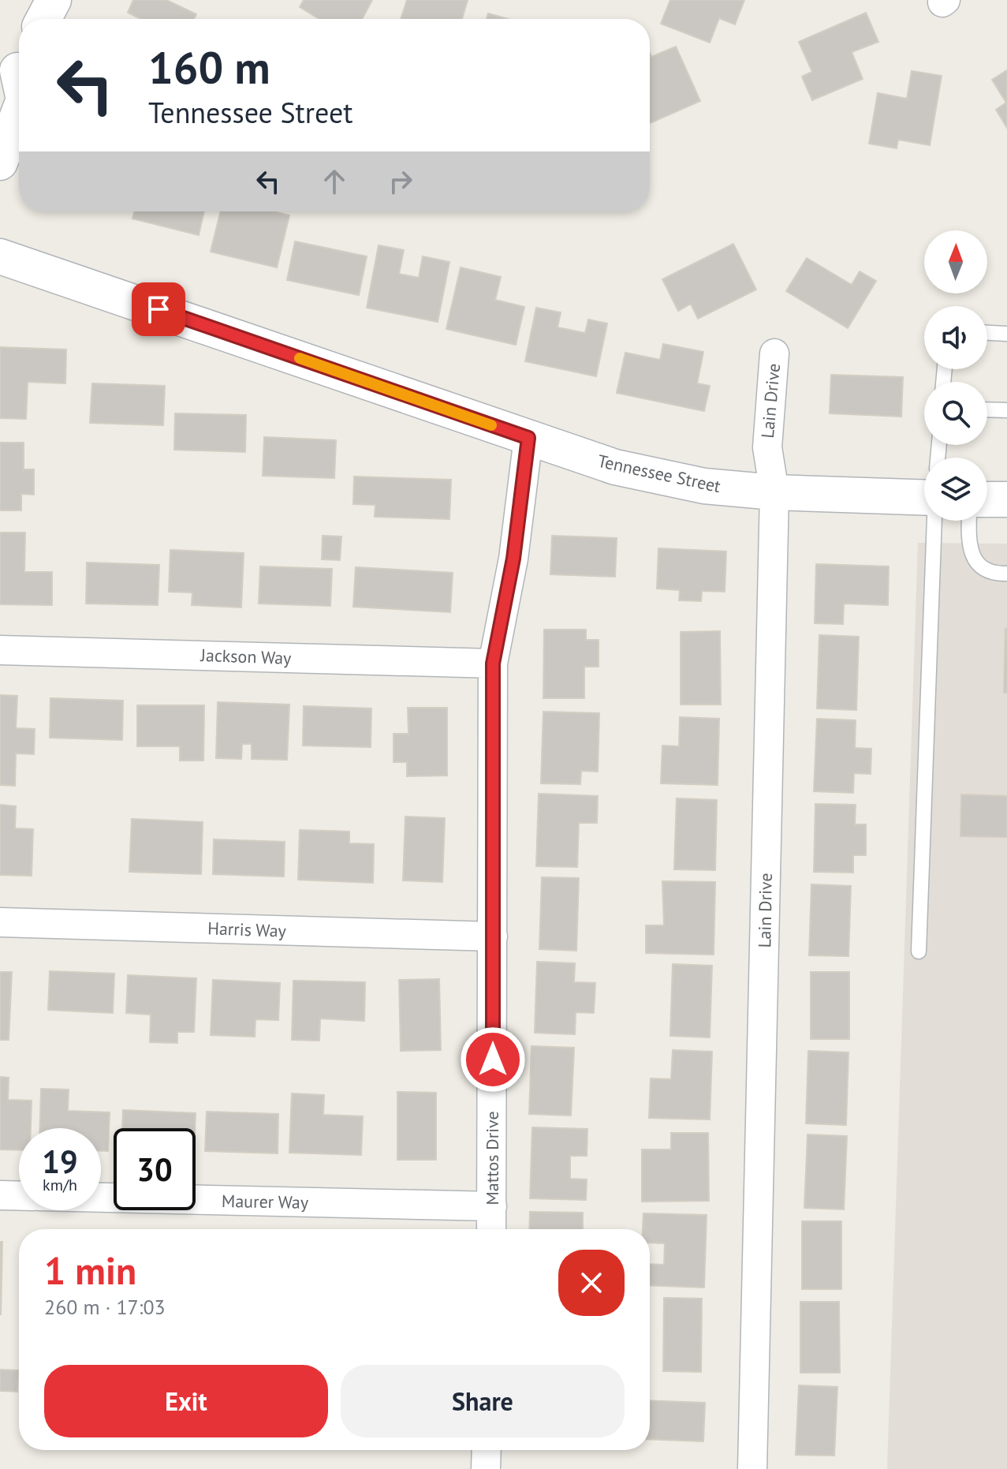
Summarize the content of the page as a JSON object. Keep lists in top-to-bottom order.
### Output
{
  "streets": {
    "main road": ["Tennessee Street"],
    "street": [
      "Lain Drive",
      "Jackson Way",
      "Harris Way",
      "Mattos Drive",
      "Maurer Way"
    ]
  },
  "crossings": [
    ["Lain Drive", "Tennessee Street"],
    ["Tennessee Street", "Mattos Drive"],
    ["Jackson Way", "Mattos Drive"],
    ["Harris Way", "Mattos Drive"],
    ["Mattos Drive", "Maurer Way"]
  ],
  "north": "top",
  "page": {
    "turn": ["160 m", "Tennessee Street"],
    "speed": "19 km/h",
    "limit": "30",
    "heading": ["1 min", "260 m · 17:03"],
    "buttons": ["Exit", "Share"]
  }
}
